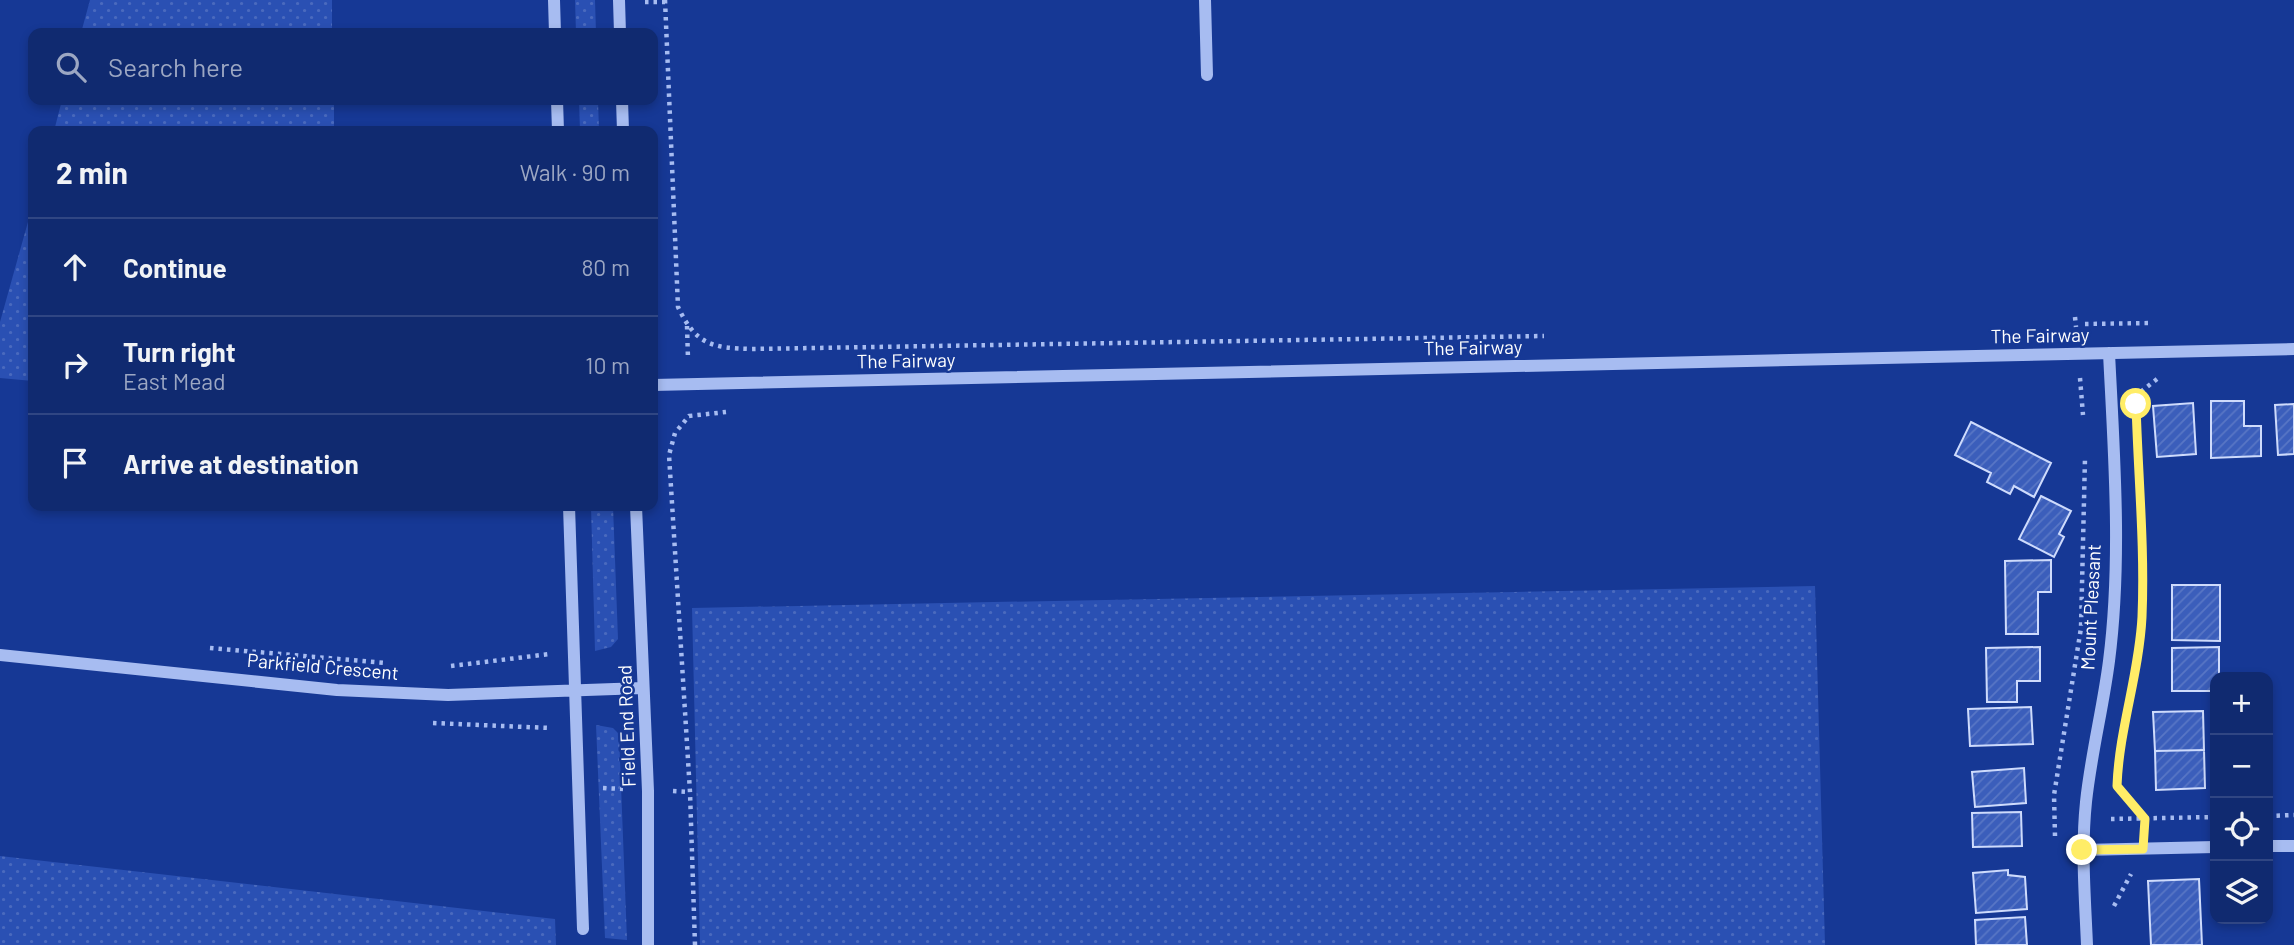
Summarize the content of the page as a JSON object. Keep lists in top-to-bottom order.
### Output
{
  "streets": {
    "street": [
      "The Fairway",
      "Mount Pleasant",
      "Parkfield Crescent",
      "Field End Road"
    ]
  },
  "crossings": [
    ["The Fairway", "Mount Pleasant"],
    ["Parkfield Crescent", "Field End Road"]
  ],
  "page": {
    "search": "Search here",
    "heading": ["2 min", "Walk · 90 m"],
    "list": [
      ["Continue", "80 m"],
      ["Turn right", "East Mead", "10 m"],
      "Arrive at destination"
    ],
    "map_buttons": ["+", "−"]
  }
}
